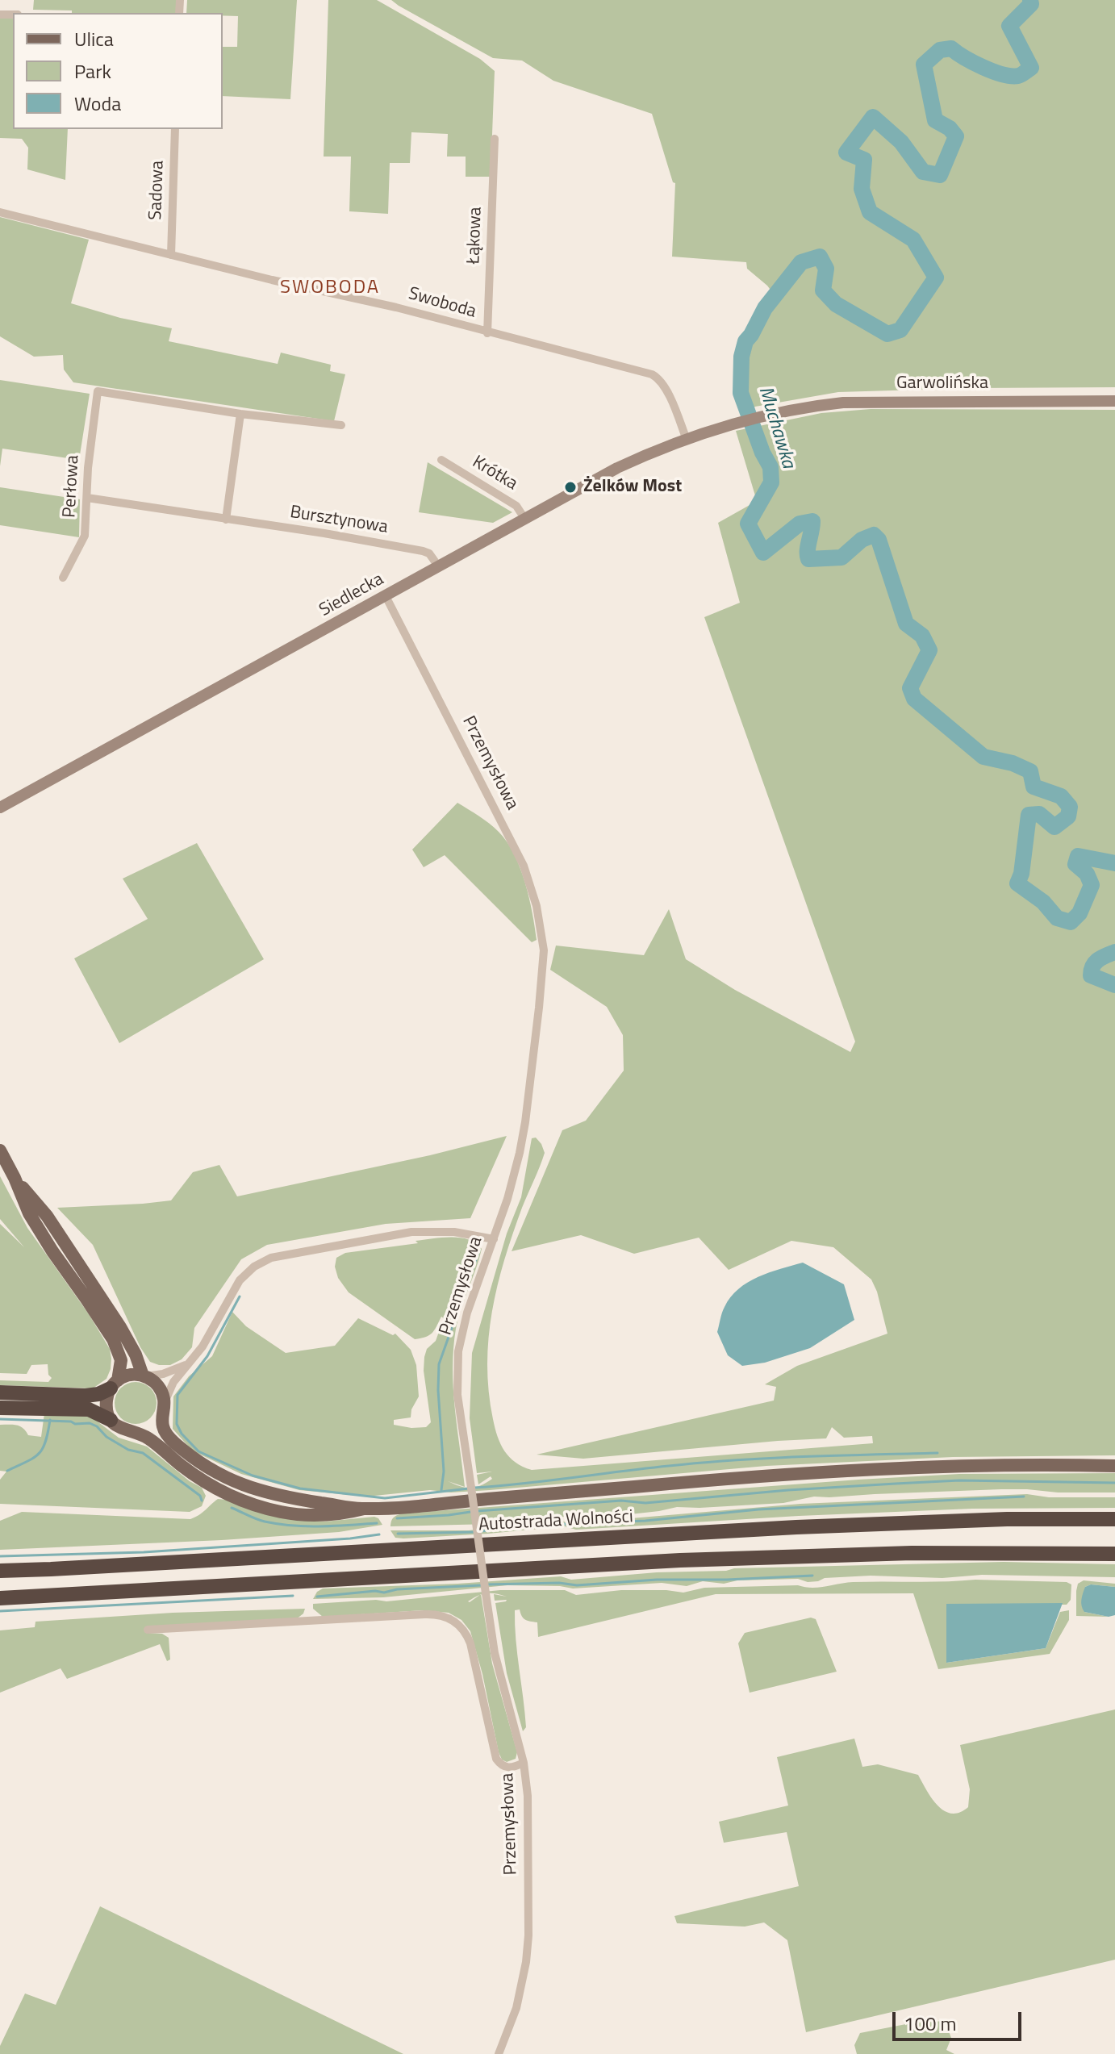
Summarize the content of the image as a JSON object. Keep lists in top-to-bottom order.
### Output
{
  "streets": {
    "highway": ["Autostrada Wolności"],
    "main road": ["Garwolińska", "Siedlecka"],
    "street": [
      "Sadowa",
      "Łąkowa",
      "Swoboda",
      "Krótka",
      "Perłowa",
      "Bursztynowa",
      "Przemysłowa"
    ]
  },
  "crossings": [
    ["Sadowa", "Swoboda"],
    ["Łąkowa", "Swoboda"],
    ["Swoboda", "Siedlecka"],
    ["Garwolińska", "Siedlecka"],
    ["Krótka", "Siedlecka"],
    ["Perłowa", "Bursztynowa"],
    ["Bursztynowa", "Siedlecka"],
    ["Siedlecka", "Przemysłowa"]
  ],
  "districts": ["SWOBODA"],
  "water": ["Muchawka"],
  "places": ["Żelków Most"],
  "legend": ["Ulica", "Park", "Woda"],
  "scale_bar": "100 m"
}
